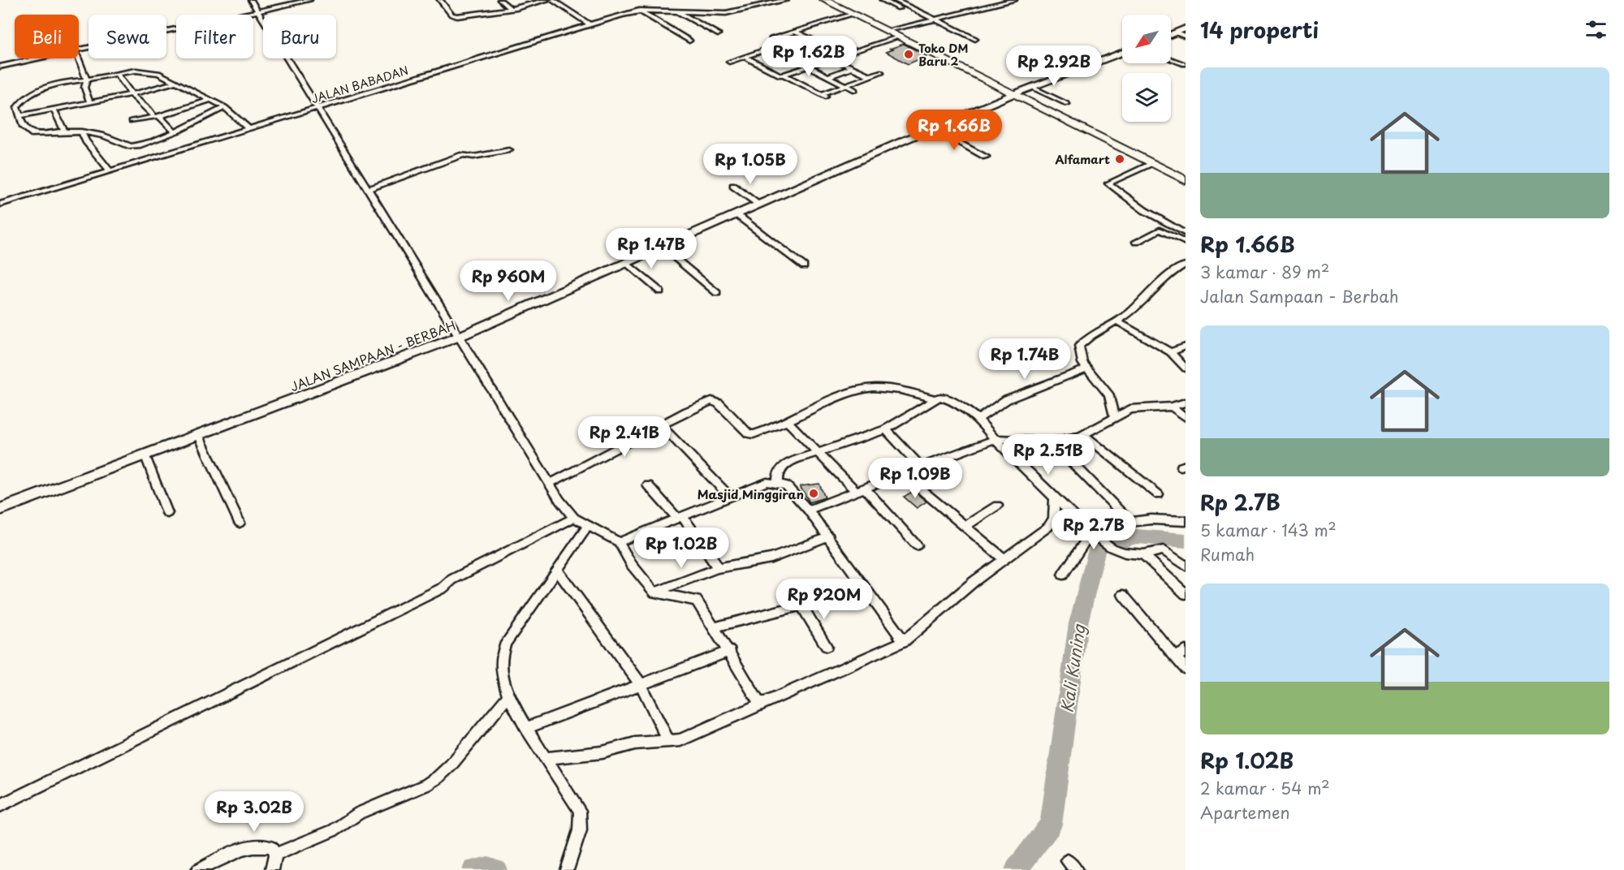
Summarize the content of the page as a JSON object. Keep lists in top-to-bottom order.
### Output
{
  "streets": {
    "main road": ["JALAN SAMPAAN - BERBAH"],
    "street": ["JALAN BABADAN"]
  },
  "water": ["Kali Kuning"],
  "places": ["Toko DM Baru 2", "Alfamart", "Masjid Minggiran"],
  "north": "bottom left",
  "page": {
    "heading": "14 properti",
    "chip": [
      "Beli",
      "Sewa",
      "Filter",
      "Baru"
    ],
    "price": [
      "Rp 1.62B",
      "Rp 2.92B",
      "Rp 1.66B",
      "Rp 1.05B",
      "Rp 1.47B",
      "Rp 960M",
      "Rp 1.74B",
      "Rp 2.41B",
      "Rp 2.51B",
      "Rp 1.09B",
      "Rp 2.7B",
      "Rp 1.02B",
      "Rp 920M",
      "Rp 3.02B"
    ],
    "list": [
      {
        "name": "Rp 1.66B",
        "note": "3 kamar · 89 m² · Jalan Sampaan - Berbah"
      },
      {
        "name": "Rp 2.7B",
        "note": "5 kamar · 143 m² · Rumah"
      },
      {
        "name": "Rp 1.02B",
        "note": "2 kamar · 54 m² · Apartemen"
      }
    ]
  }
}
